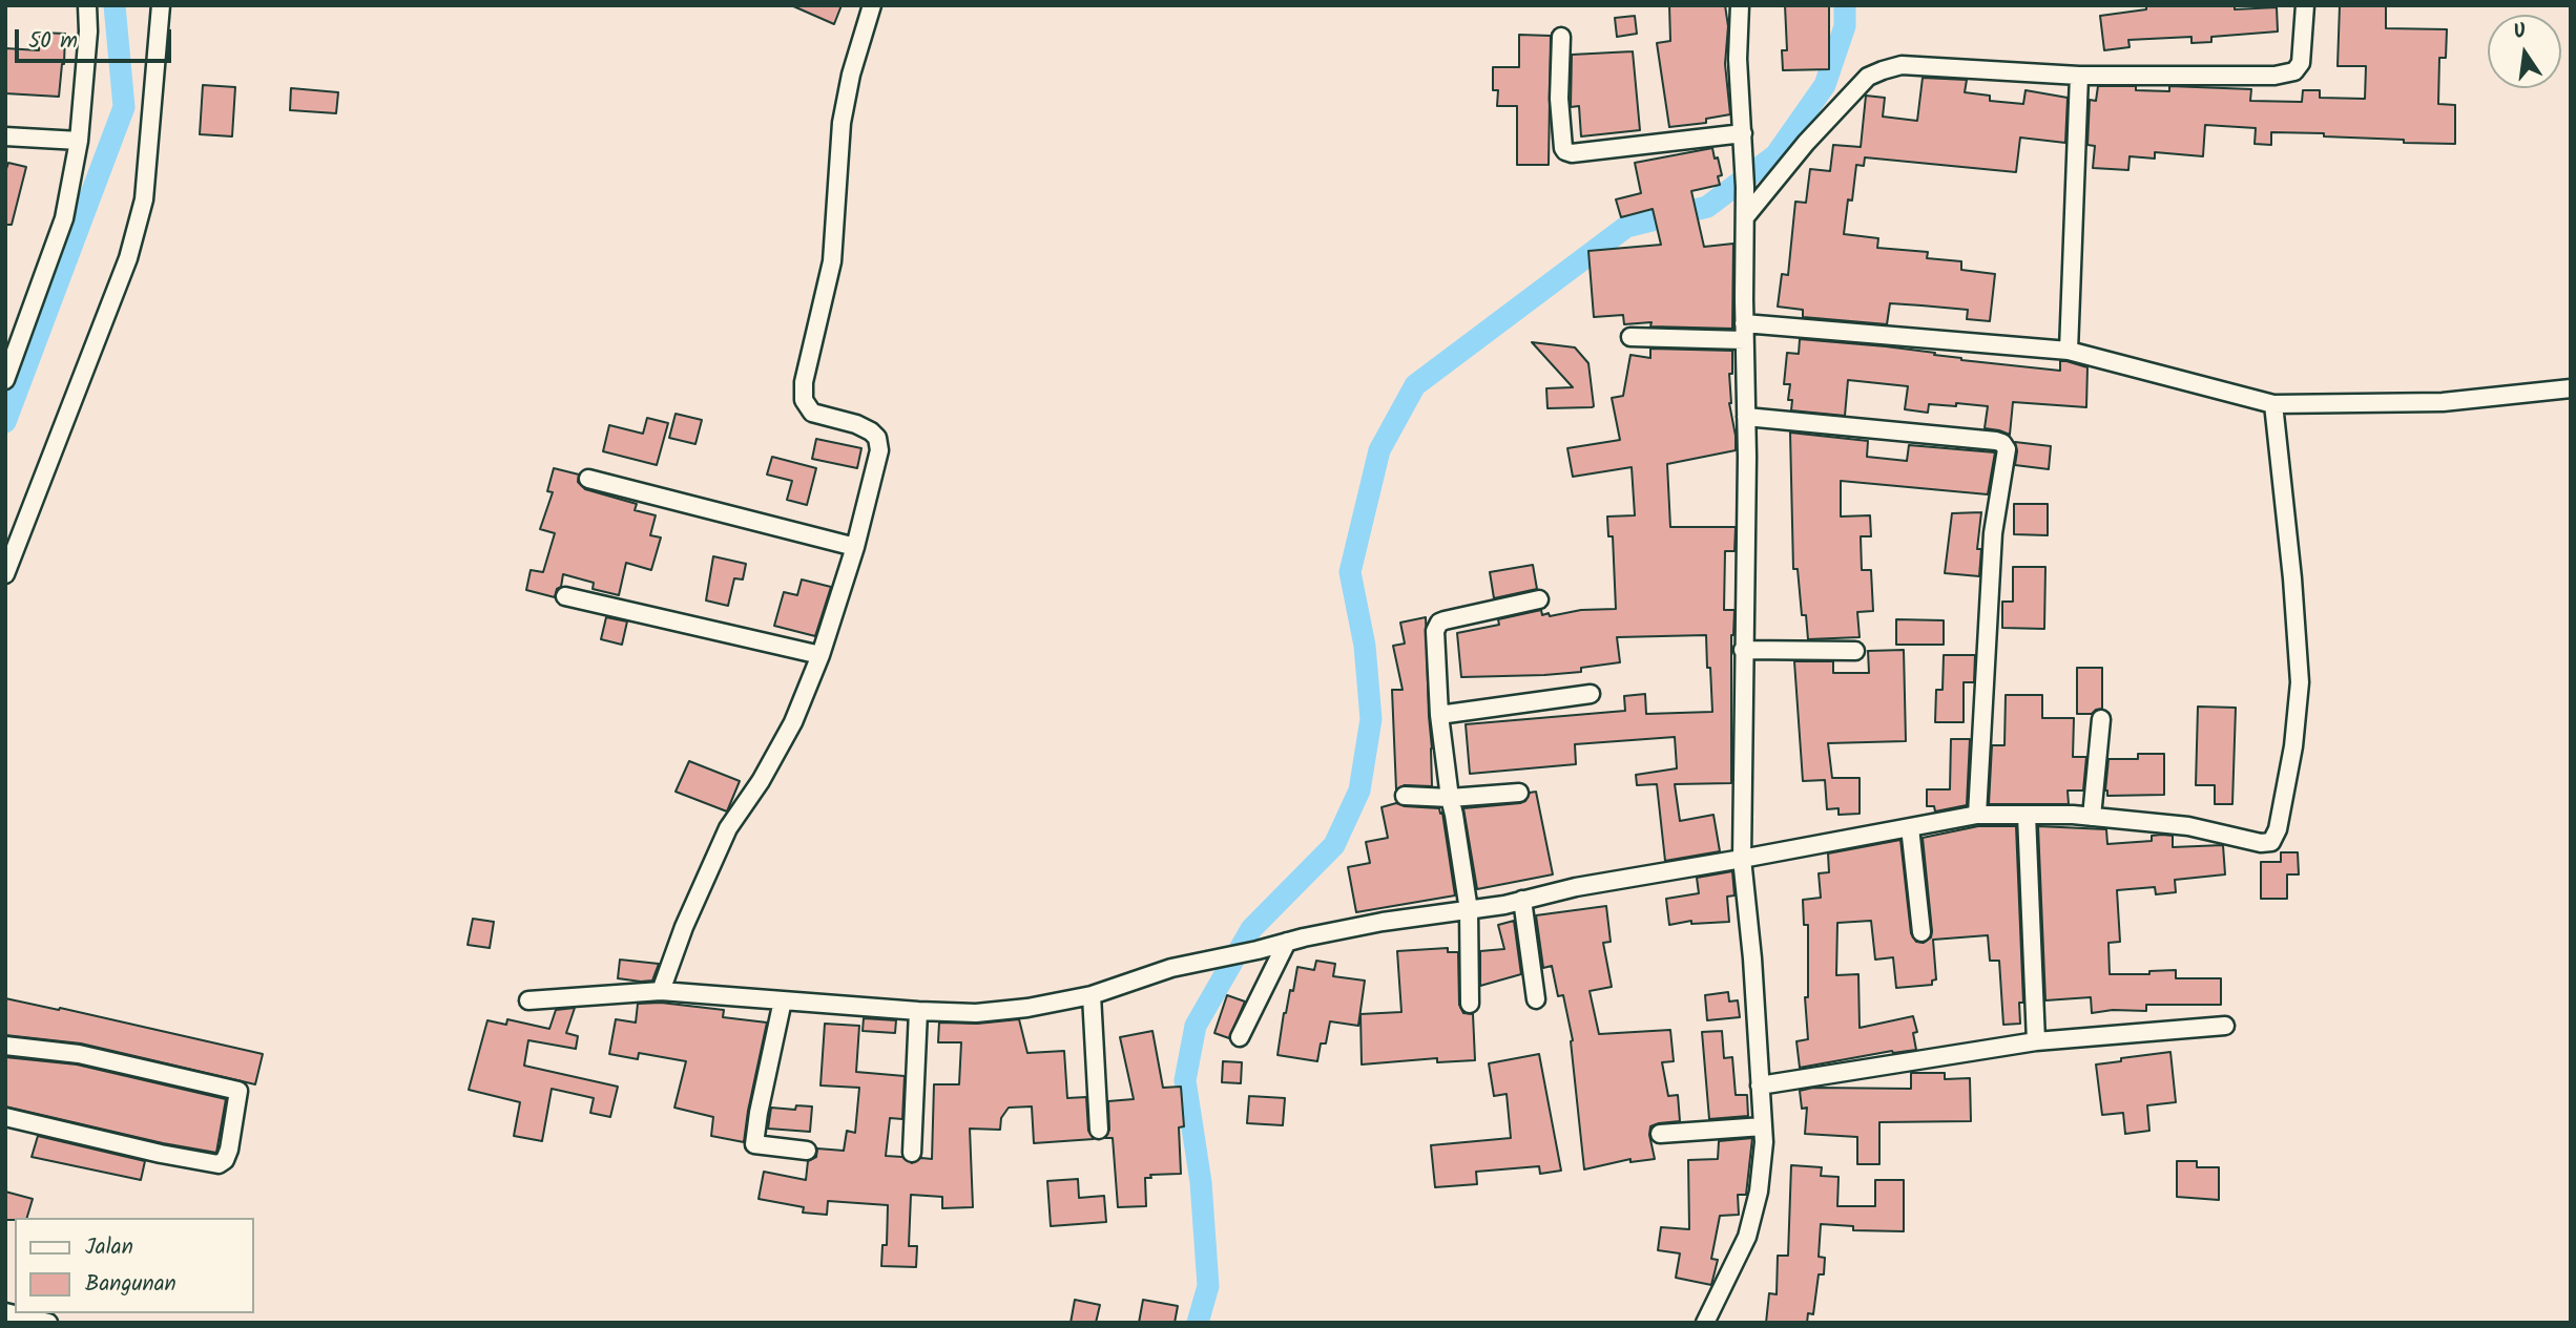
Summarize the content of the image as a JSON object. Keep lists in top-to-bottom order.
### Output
{
  "legend": ["Jalan", "Bangunan"],
  "scale_bar": "50 m",
  "north": "top"
}
